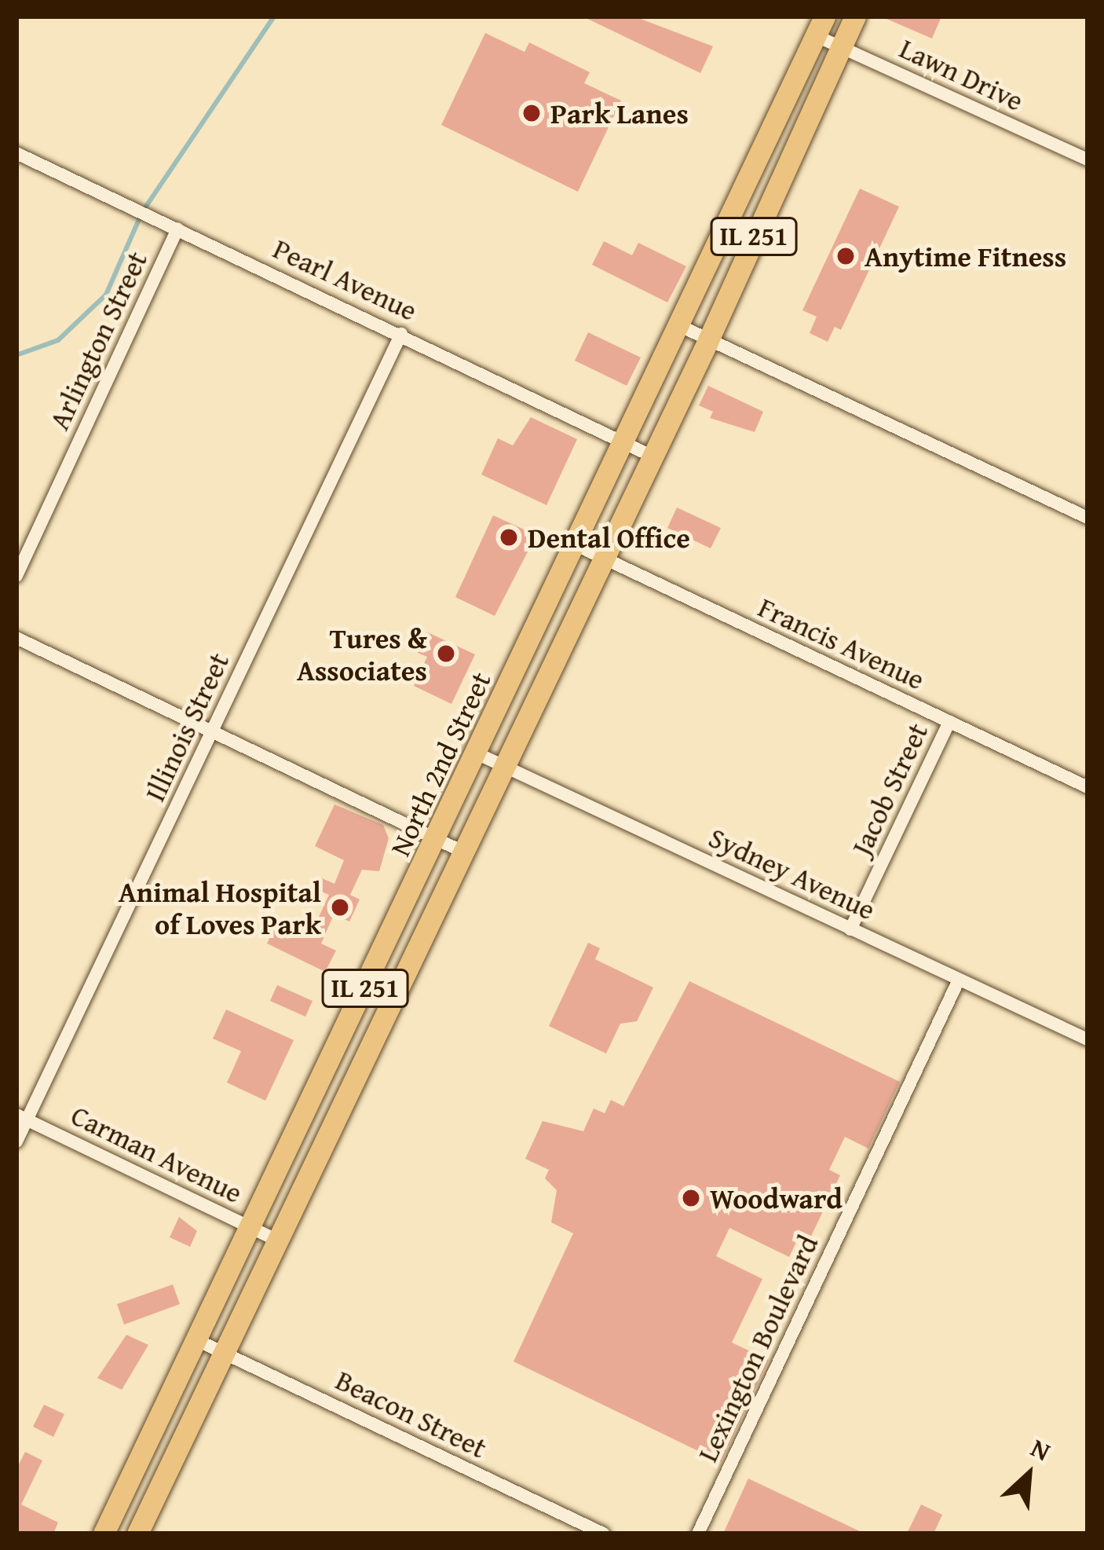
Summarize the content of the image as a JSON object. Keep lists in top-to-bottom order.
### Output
{
  "streets": {
    "main road": ["IL 251", "North 2nd Street"],
    "street": [
      "Lawn Drive",
      "Pearl Avenue",
      "Arlington Street",
      "Francis Avenue",
      "Illinois Street",
      "Jacob Street",
      "Sydney Avenue",
      "Carman Avenue",
      "Lexington Boulevard",
      "Beacon Street"
    ]
  },
  "crossings": [
    ["Lawn Drive", "North 2nd Street"],
    ["Pearl Avenue", "Arlington Street"],
    ["Pearl Avenue", "Illinois Street"],
    ["Pearl Avenue", "North 2nd Street"],
    ["Francis Avenue", "North 2nd Street"],
    ["Francis Avenue", "Jacob Street"],
    ["Illinois Street", "Carman Avenue"],
    ["North 2nd Street", "Sydney Avenue"],
    ["North 2nd Street", "Carman Avenue"],
    ["North 2nd Street", "Beacon Street"],
    ["Jacob Street", "Sydney Avenue"],
    ["Sydney Avenue", "Lexington Boulevard"]
  ],
  "places": [
    "Park Lanes",
    "Anytime Fitness",
    "Dental Office",
    "Tures & Associates",
    "Animal Hospital of Loves Park",
    "Woodward"
  ],
  "north": "top right"
}
